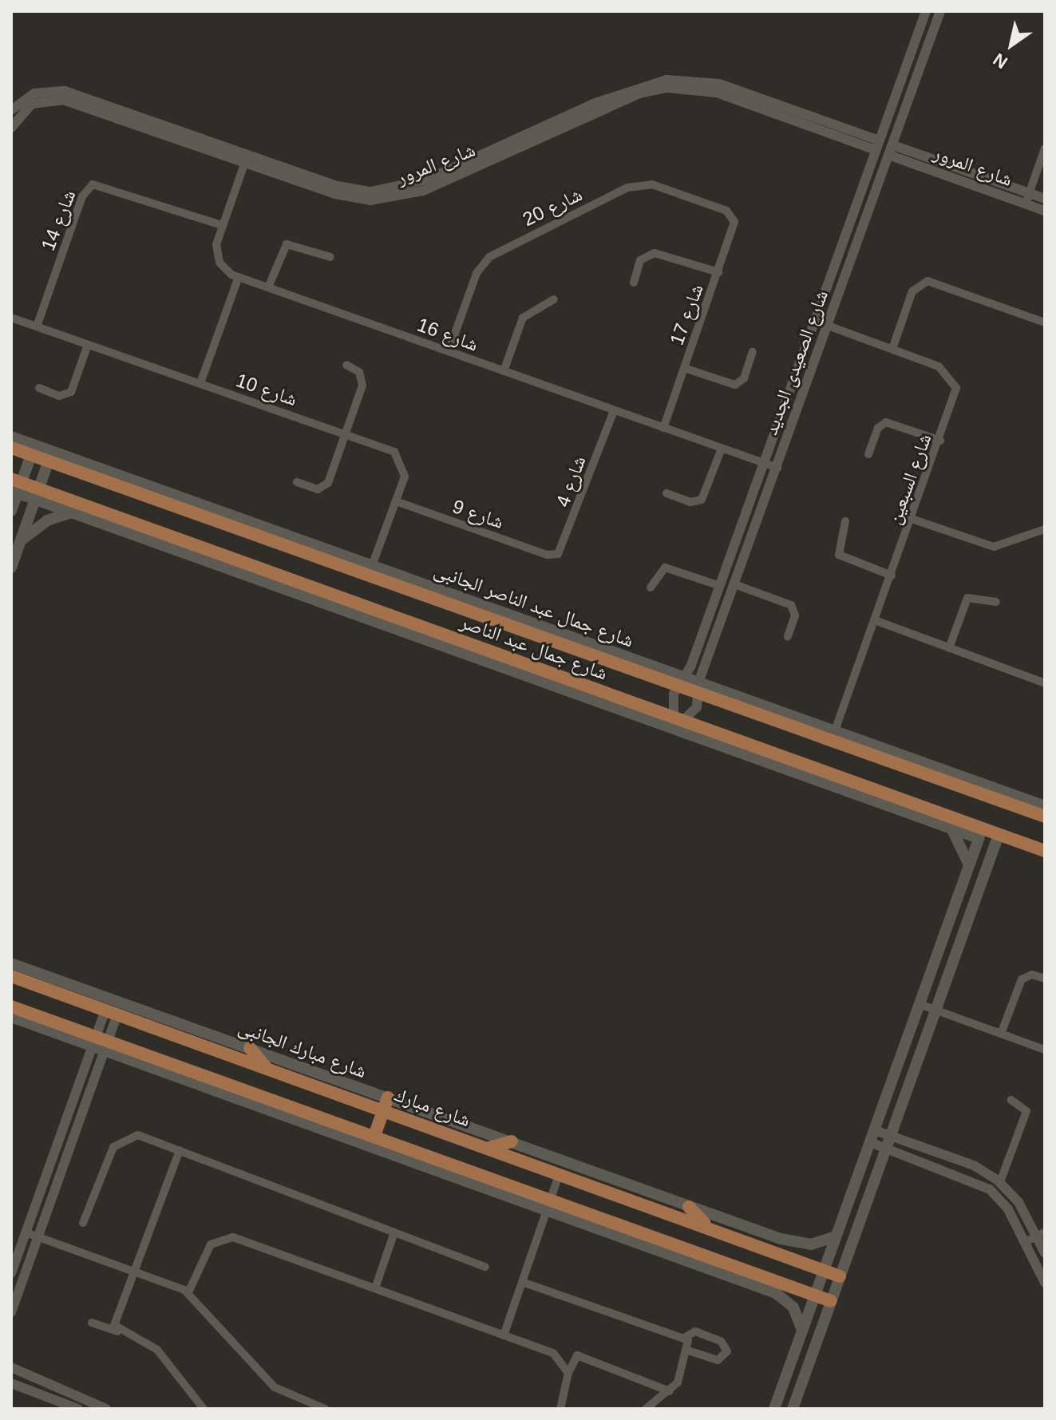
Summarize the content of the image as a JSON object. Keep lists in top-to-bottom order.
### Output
{
  "streets": {
    "main road": [
      "شارع جمال عبد الناصر الجانبى",
      "شارع جمال عبد الناصر",
      "شارع مبارك الجانبى",
      "شارع مبارك"
    ],
    "street": [
      "شارع المرور",
      "شارع 20",
      "شارع 14",
      "شارع 17",
      "شارع 16",
      "شارع الصعيدى الجديد",
      "شارع 10",
      "شارع السبعين",
      "شارع 4",
      "شارع 9"
    ]
  },
  "crossings": [
    ["شارع المرور", "شارع 16"],
    ["شارع المرور", "شارع الصعيدى الجديد"],
    ["شارع 20", "شارع 17"],
    ["شارع 20", "شارع 16"],
    ["شارع 14", "شارع 16"],
    ["شارع 14", "شارع 10"],
    ["شارع 17", "شارع 16"],
    ["شارع 16", "شارع الصعيدى الجديد"],
    ["شارع 16", "شارع 4"],
    ["شارع الصعيدى الجديد", "شارع السبعين"],
    ["شارع الصعيدى الجديد", "شارع جمال عبد الناصر الجانبى"],
    ["شارع الصعيدى الجديد", "شارع جمال عبد الناصر"],
    ["شارع 10", "شارع 9"],
    ["شارع 10", "شارع جمال عبد الناصر الجانبى"],
    ["شارع 4", "شارع 9"],
    ["شارع جمال عبد الناصر الجانبى", "شارع جمال عبد الناصر"],
    ["شارع مبارك الجانبى", "شارع مبارك"]
  ],
  "north": "bottom left"
}
